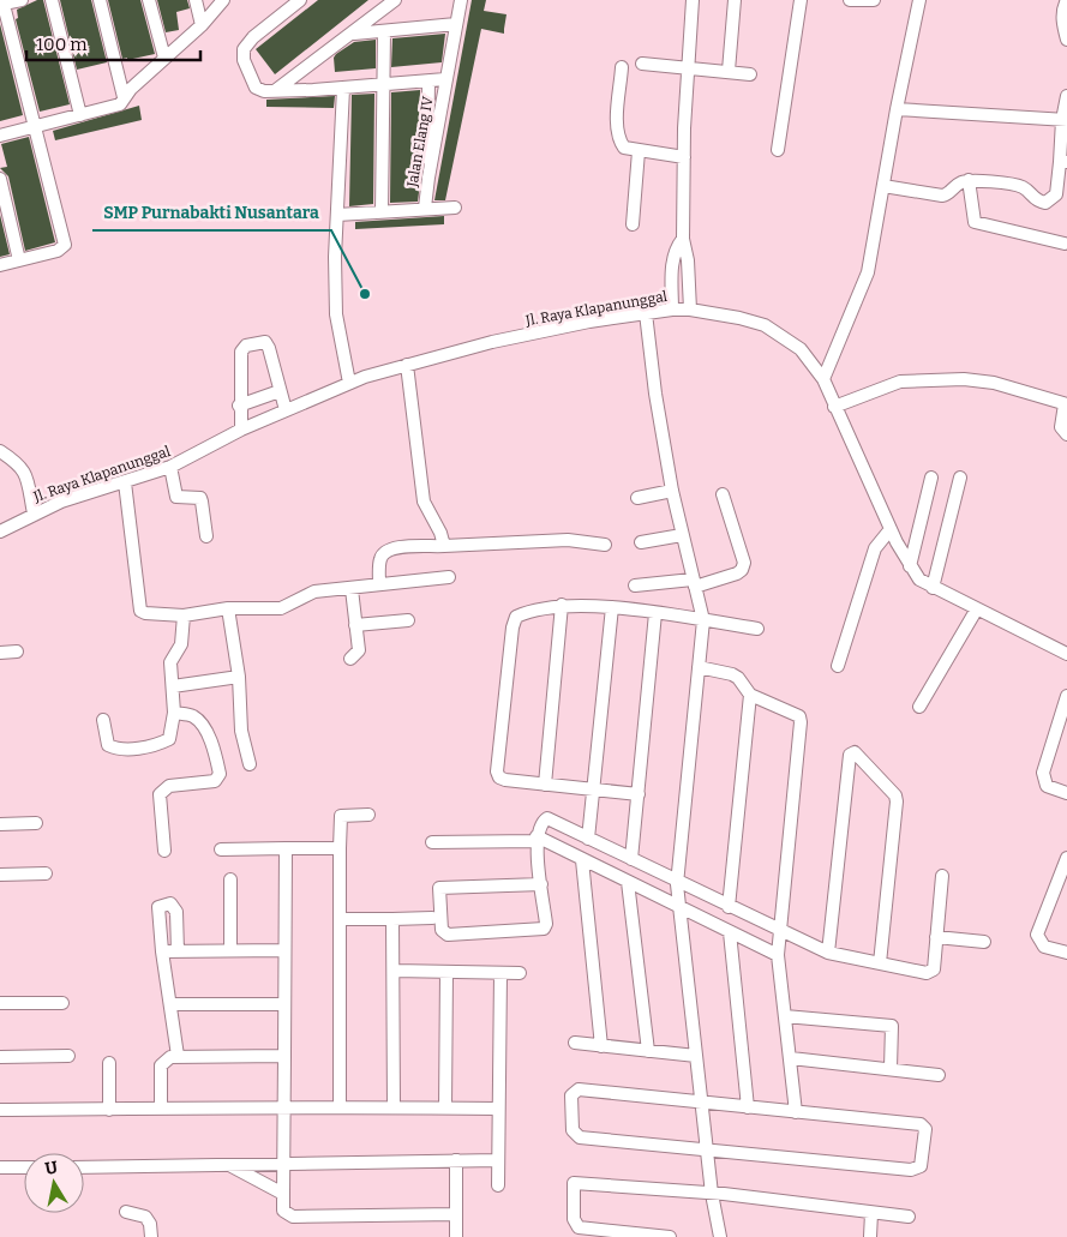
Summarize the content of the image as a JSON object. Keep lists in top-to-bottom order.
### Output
{
  "streets": {
    "street": ["Jalan Elang IV", "Jl. Raya Klapanunggal"]
  },
  "places": ["SMP Purnabakti Nusantara"],
  "scale_bar": "100 m",
  "north": "top"
}
